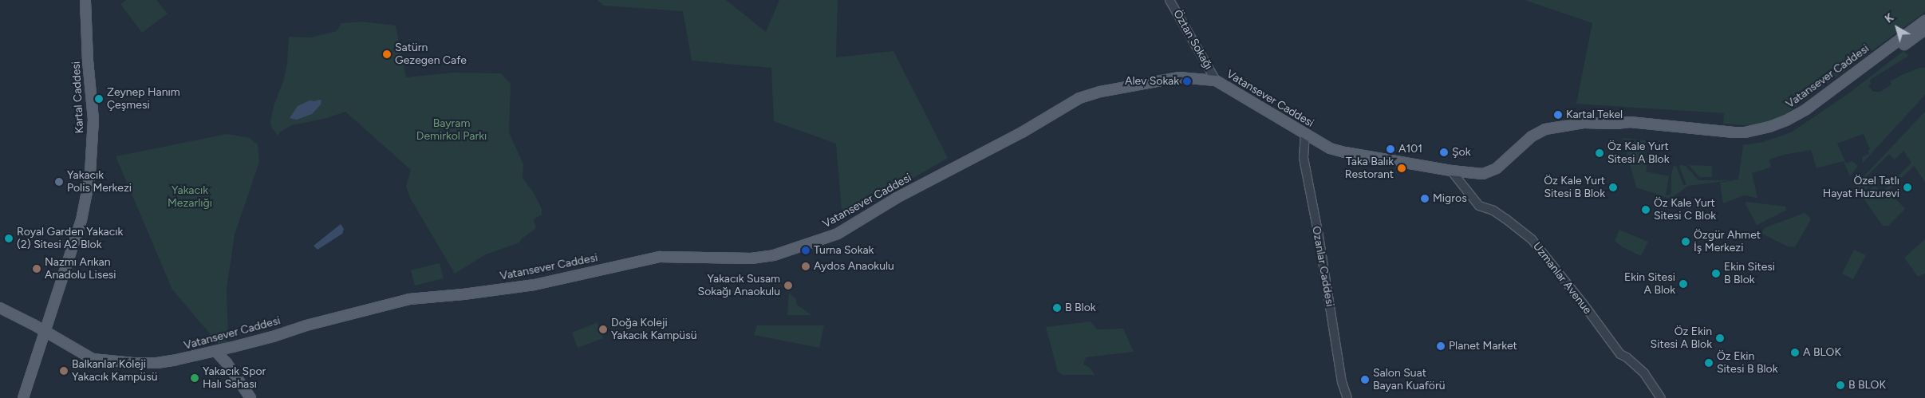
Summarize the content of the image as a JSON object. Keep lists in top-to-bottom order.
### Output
{
  "streets": {
    "main road": ["Vatansever Caddesi", "Kartal Caddesi"],
    "street": ["Öztan Sokağı", "Ozanlar Caddesi", "Uzmanlar Avenue"]
  },
  "crossings": [
    ["Öztan Sokağı", "Vatansever Caddesi"],
    ["Vatansever Caddesi", "Kartal Caddesi"],
    ["Vatansever Caddesi", "Ozanlar Caddesi"],
    ["Vatansever Caddesi", "Uzmanlar Avenue"]
  ],
  "parks": ["Bayram Demirkol Parkı", "Yakacık Mezarlığı"],
  "places": [
    "Satürn Gezegen Cafe",
    "Alev Sokak",
    "Zeynep Hanım Çeşmesi",
    "Kartal Tekel",
    "A101",
    "Şok",
    "Öz Kale Yurt Sitesi A Blok",
    "Taka Balık Restorant",
    "Yakacık Polis Merkezi",
    "Öz Kale Yurt Sitesi B Blok",
    "Özel Tatlı Hayat Huzurevi",
    "Migros",
    "Öz Kale Yurt Sitesi C Blok",
    "Royal Garden Yakacık (2) Sitesi A2 Blok",
    "Özgür Ahmet İş Merkezi",
    "Turna Sokak",
    "Aydos Anaokulu",
    "Nazmı Arıkan Anadolu Lisesi",
    "Ekin Sitesi B Blok",
    "Ekin Sitesi A Blok",
    "Yakacık Susam Sokağı Anaokulu",
    "B Blok",
    "Doğa Koleji Yakacık Kampüsü",
    "Öz Ekin Sitesi A Blok",
    "Planet Market",
    "A BLOK",
    "Öz Ekin Sitesi B Blok",
    "Balkanlar Koleji Yakacık Kampüsü",
    "Yakacık Spor Halı Sahası",
    "Salon Suat Bayan Kuaförü",
    "B BLOK"
  ],
  "north": "top left"
}
